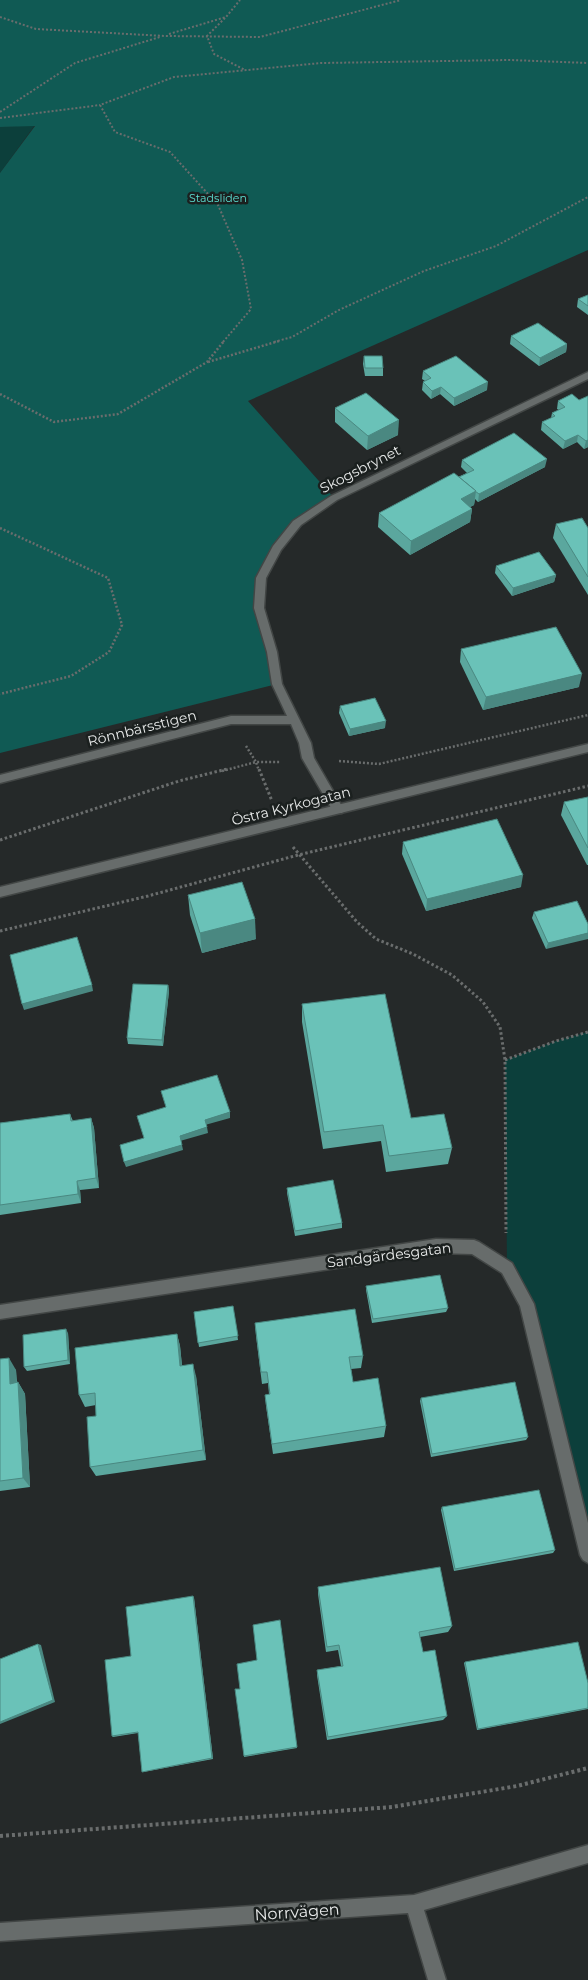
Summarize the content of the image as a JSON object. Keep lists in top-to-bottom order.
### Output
{
  "streets": {
    "street": [
      "Skogsbrynet",
      "Rönnbärsstigen",
      "Östra Kyrkogatan",
      "Sandgärdesgatan",
      "Norrvägen"
    ]
  },
  "crossings": [
    ["Skogsbrynet", "Rönnbärsstigen"],
    ["Skogsbrynet", "Östra Kyrkogatan"]
  ],
  "parks": ["Stadsliden"]
}
